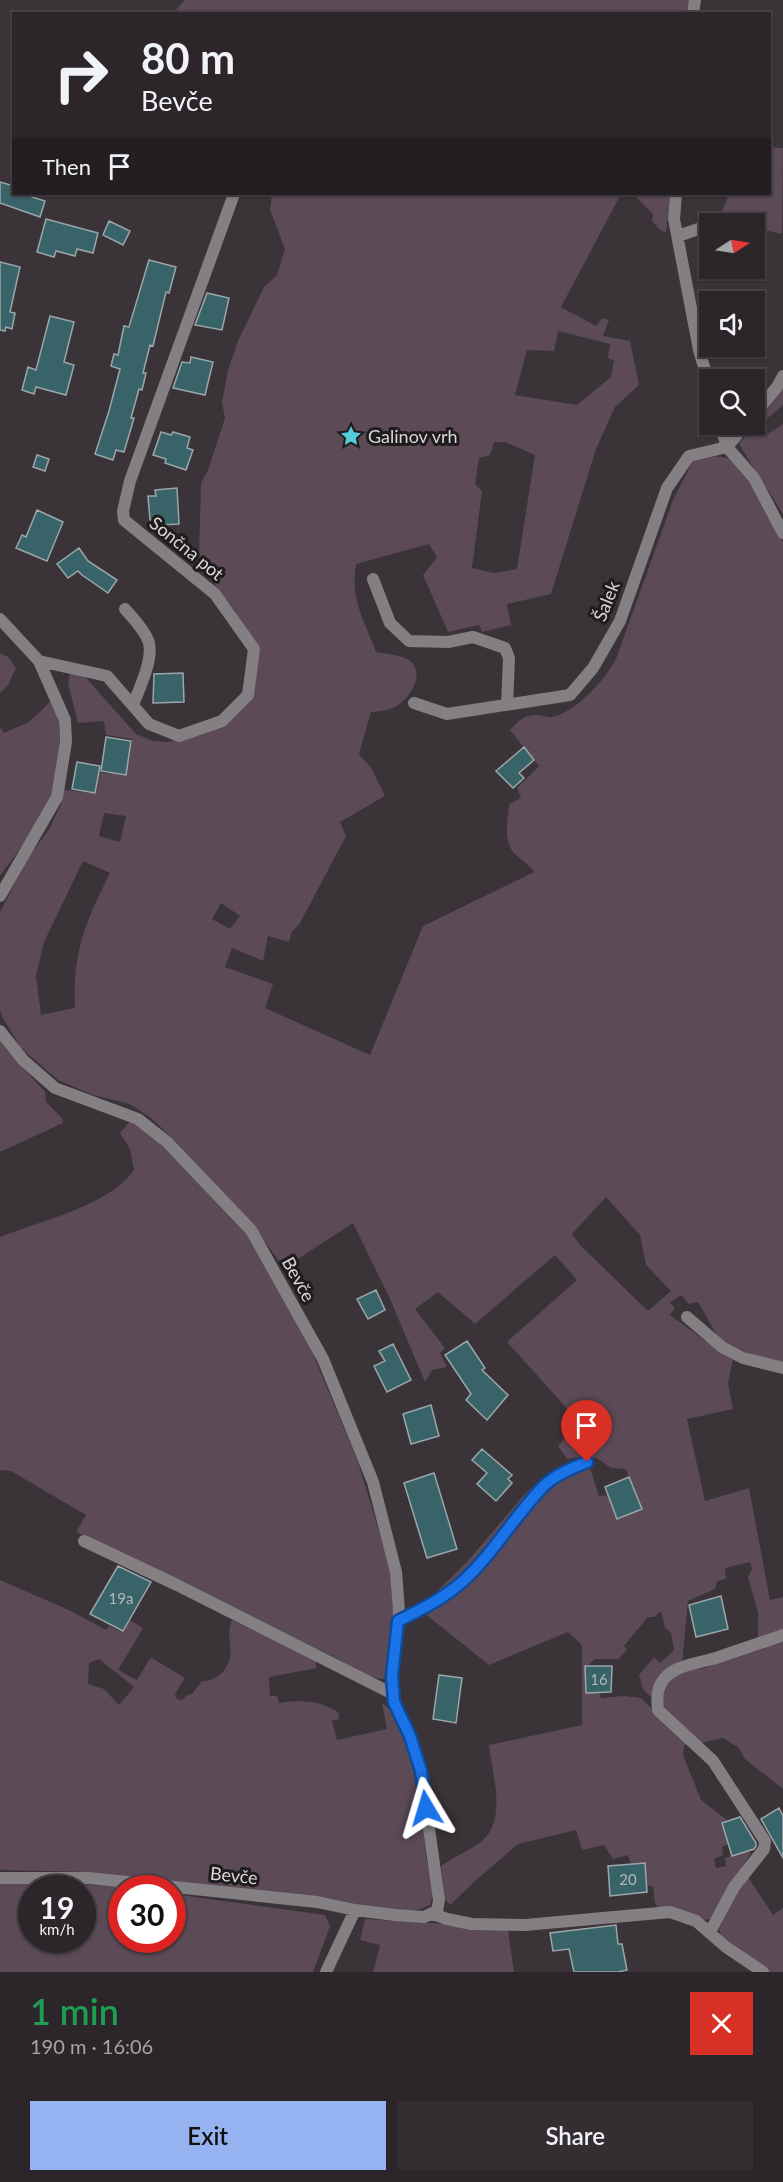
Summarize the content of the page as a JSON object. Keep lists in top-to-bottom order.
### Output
{
  "streets": {
    "street": ["Sončna pot", "Šalek", "Bevče"]
  },
  "places": {
    "place": ["Galinov vrh"]
  },
  "house_numbers": ["19a", "16", "20"],
  "north": "right",
  "page": {
    "turn": ["80 m", "Bevče"],
    "then": "Then",
    "speed": "19 km/h",
    "limit": "30",
    "heading": ["1 min", "190 m · 16:06"],
    "buttons": ["Exit", "Share"]
  }
}
